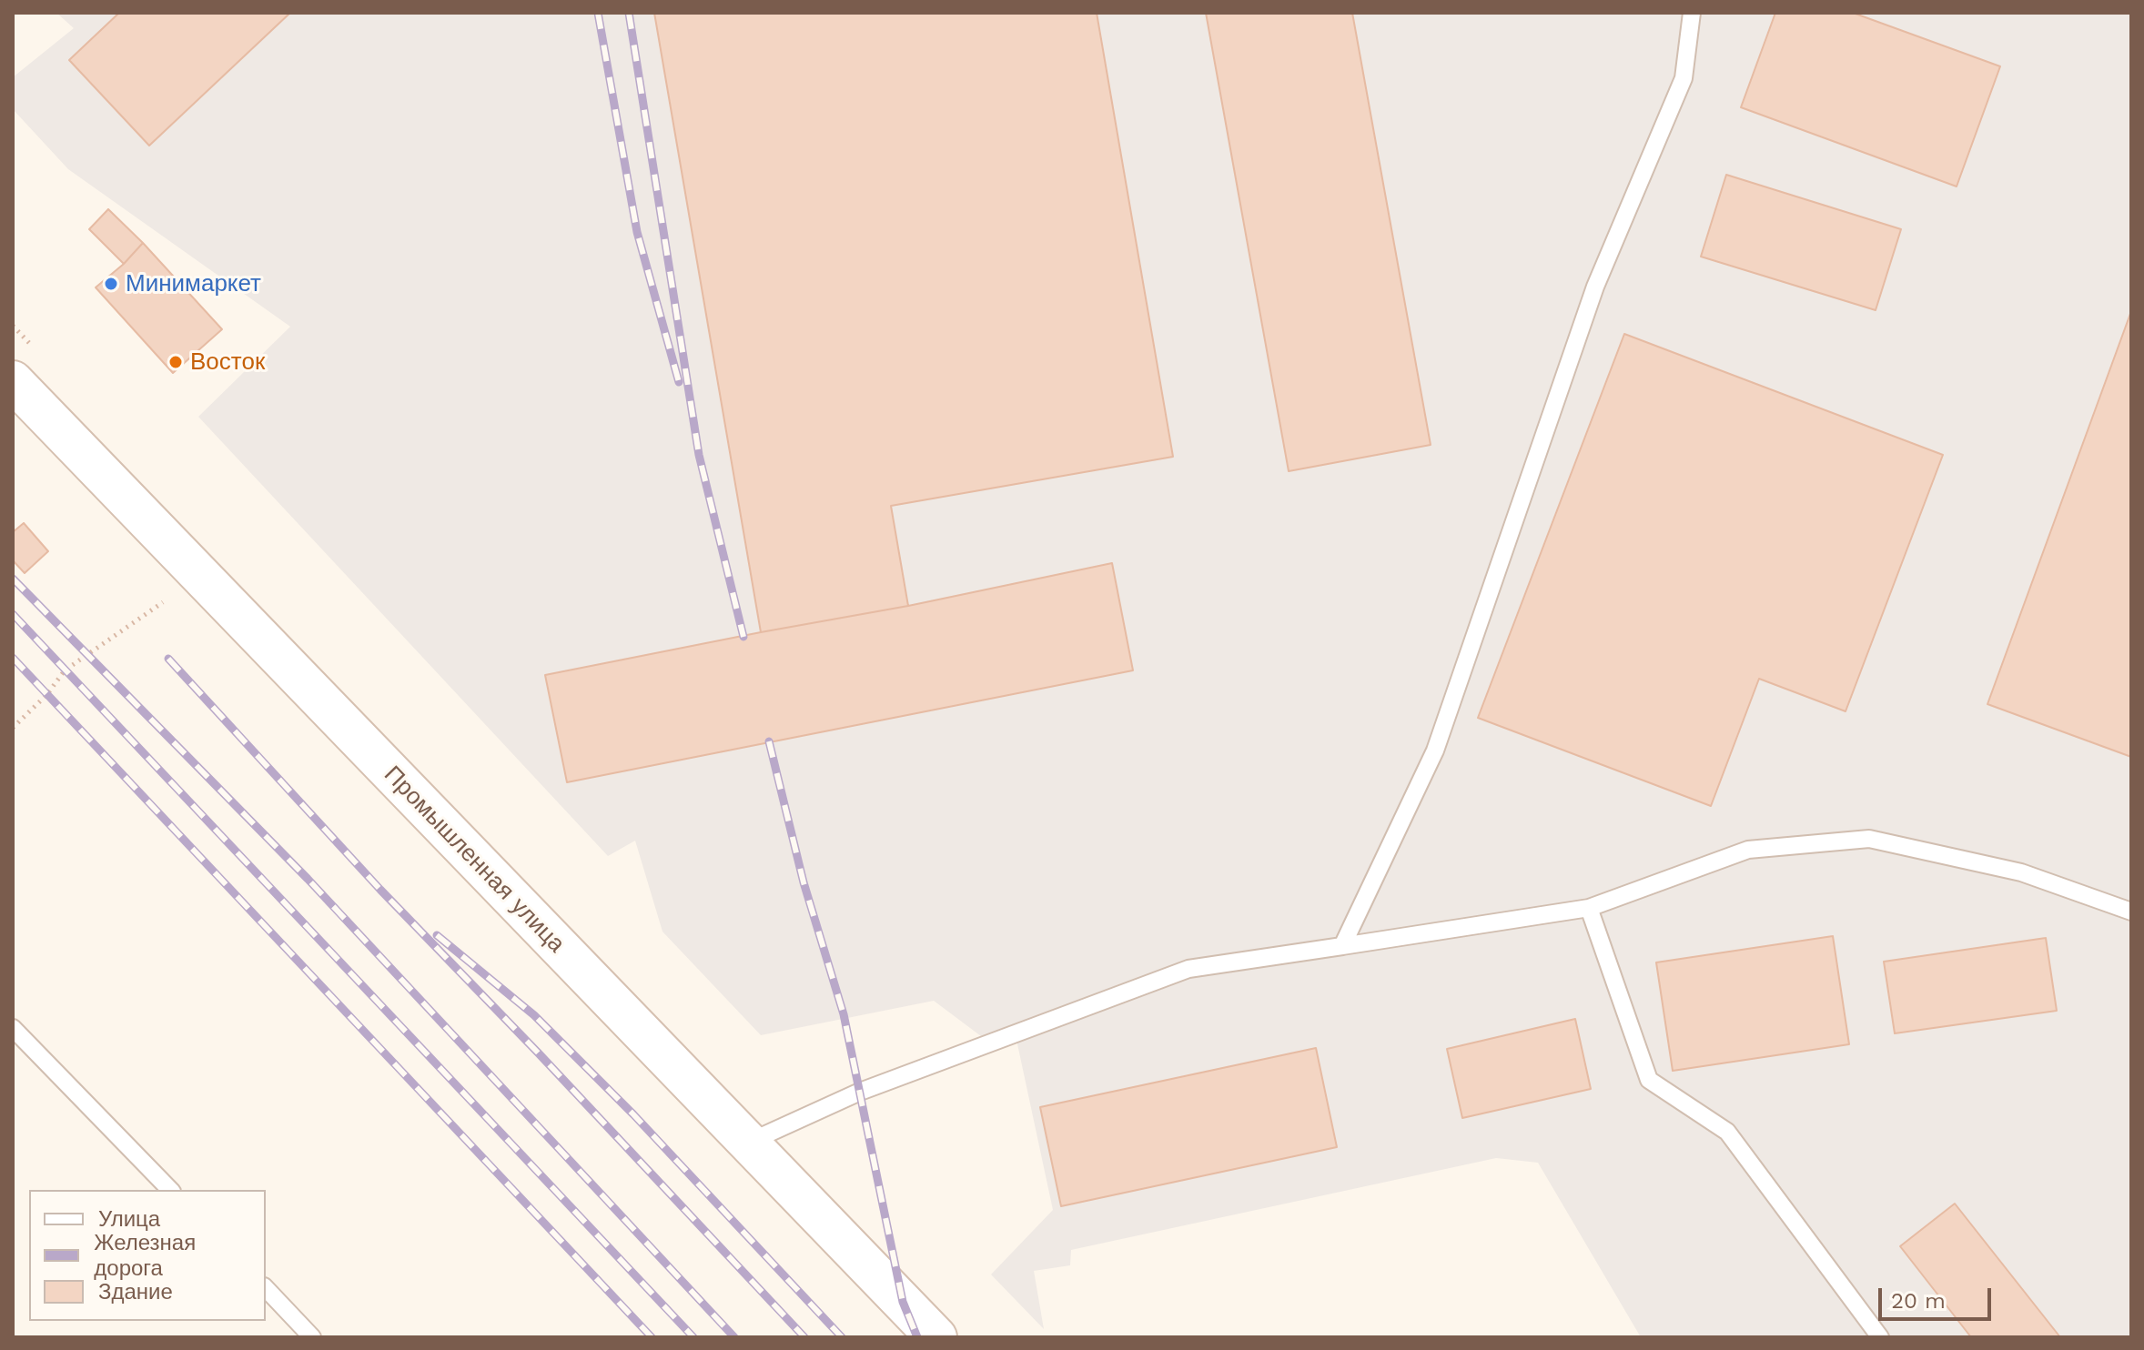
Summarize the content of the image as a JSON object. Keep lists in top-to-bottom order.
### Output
{
  "streets": {
    "street": ["Промышленная улица"]
  },
  "places": ["Минимаркет", "Восток"],
  "legend": ["Улица", "Железная дорога", "Здание"],
  "scale_bar": "20 m"
}
